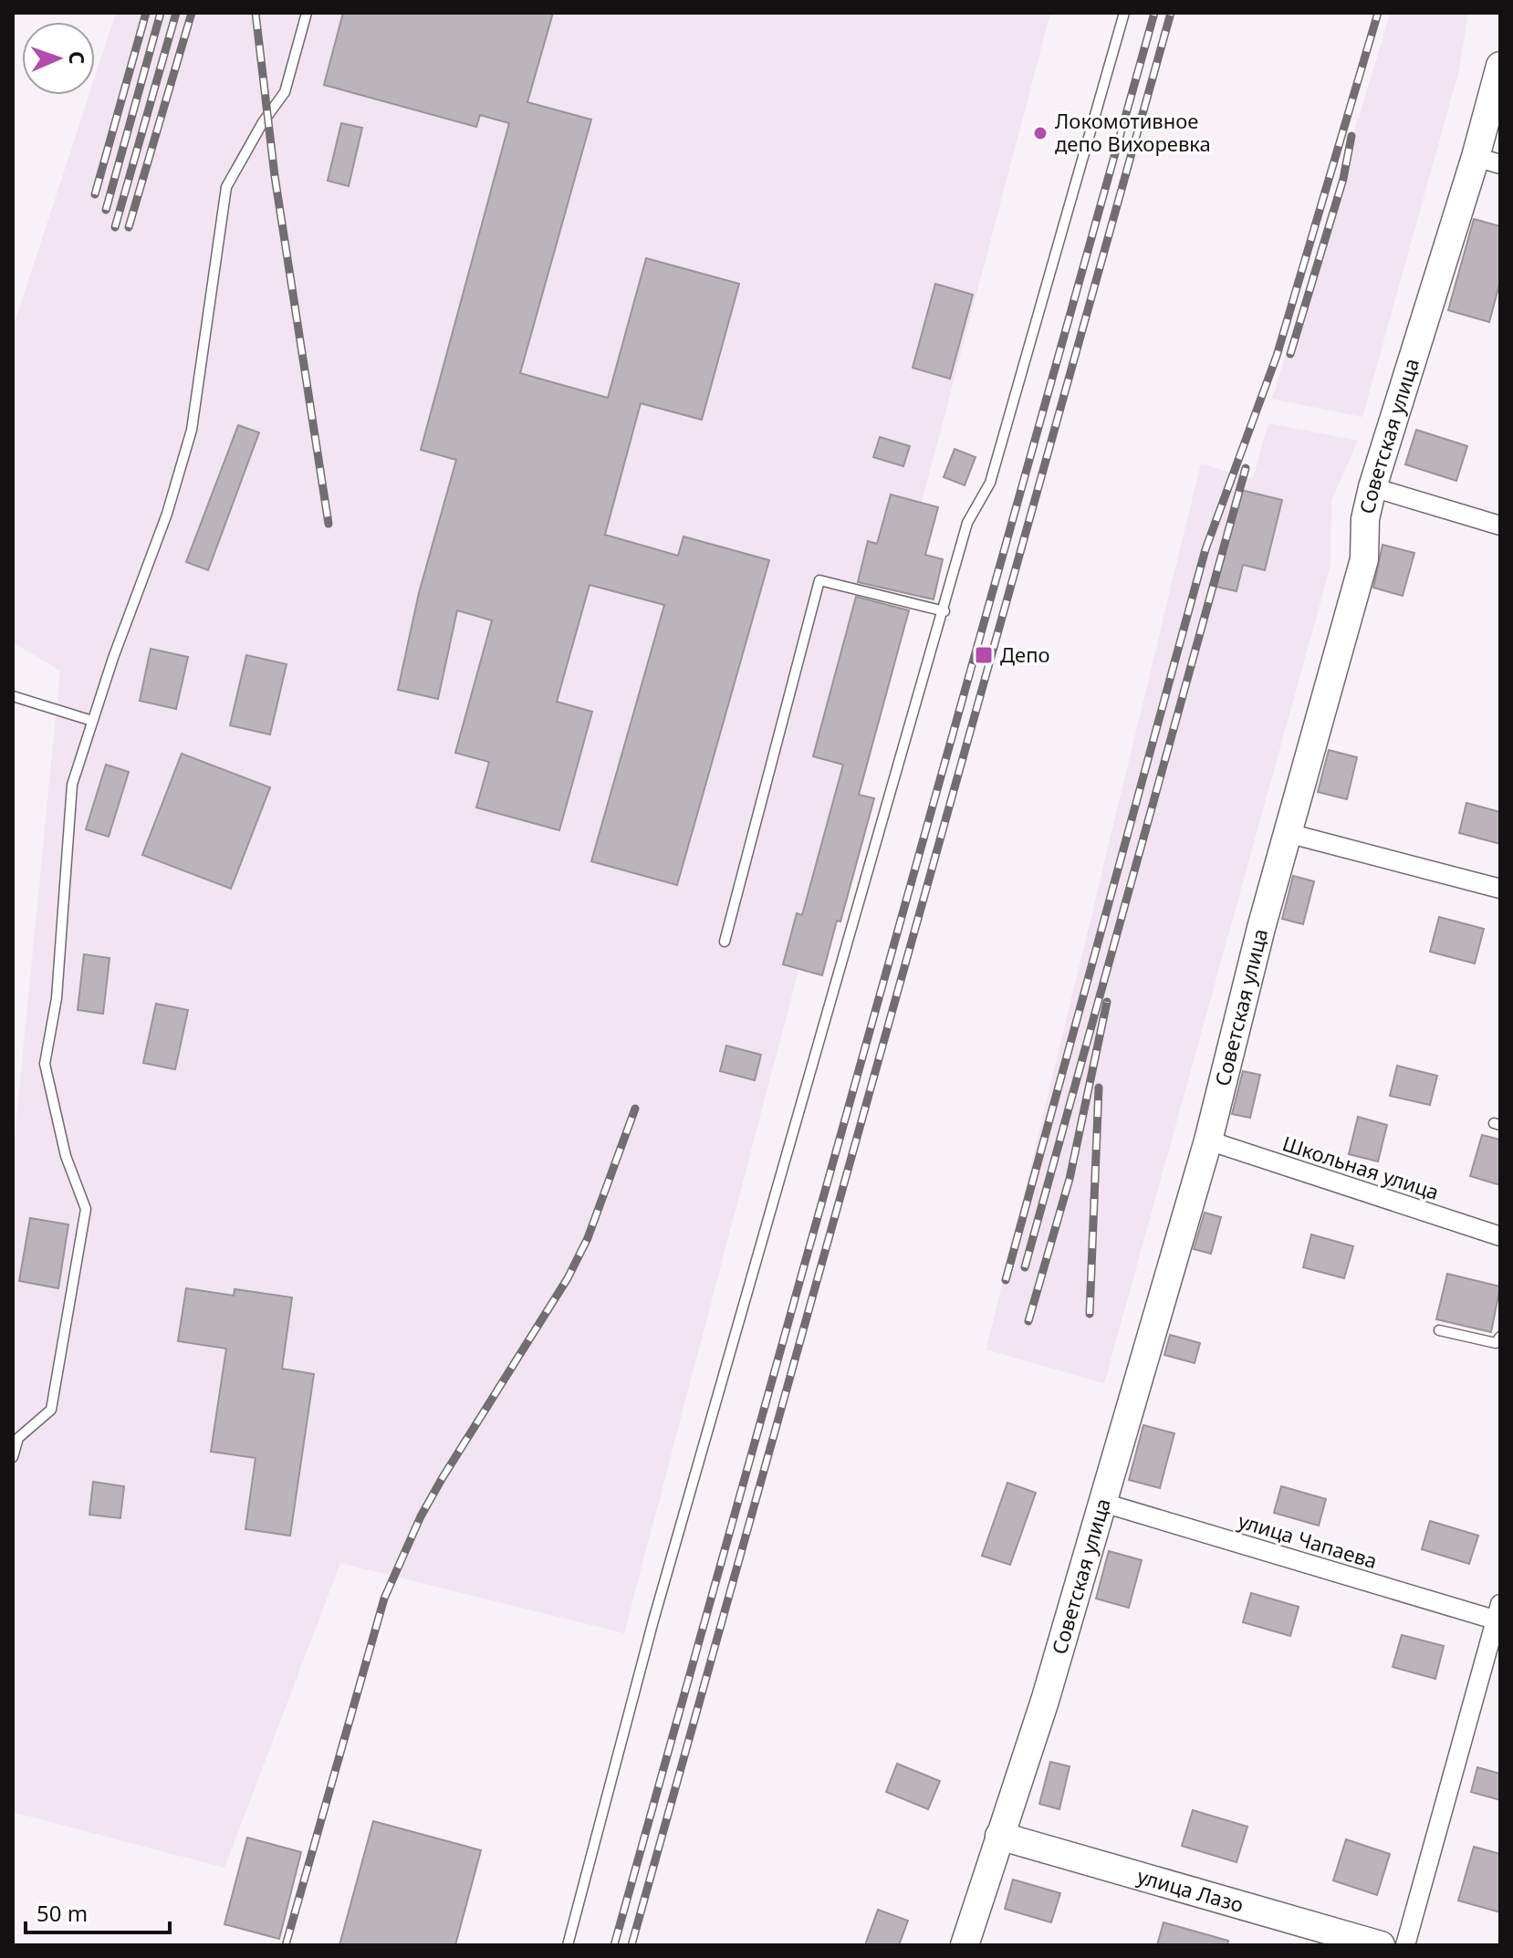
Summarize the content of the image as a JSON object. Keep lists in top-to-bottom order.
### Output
{
  "streets": {
    "street": [
      "Советская улица",
      "Школьная улица",
      "улица Чапаева",
      "улица Лазо"
    ]
  },
  "crossings": [
    ["Советская улица", "Школьная улица"],
    ["Советская улица", "улица Чапаева"],
    ["Советская улица", "улица Лазо"]
  ],
  "places": {
    "other": ["Локомотивное депо Вихоревка"],
    "transit": ["Депо"]
  },
  "scale_bar": "50 m",
  "north": "right"
}
